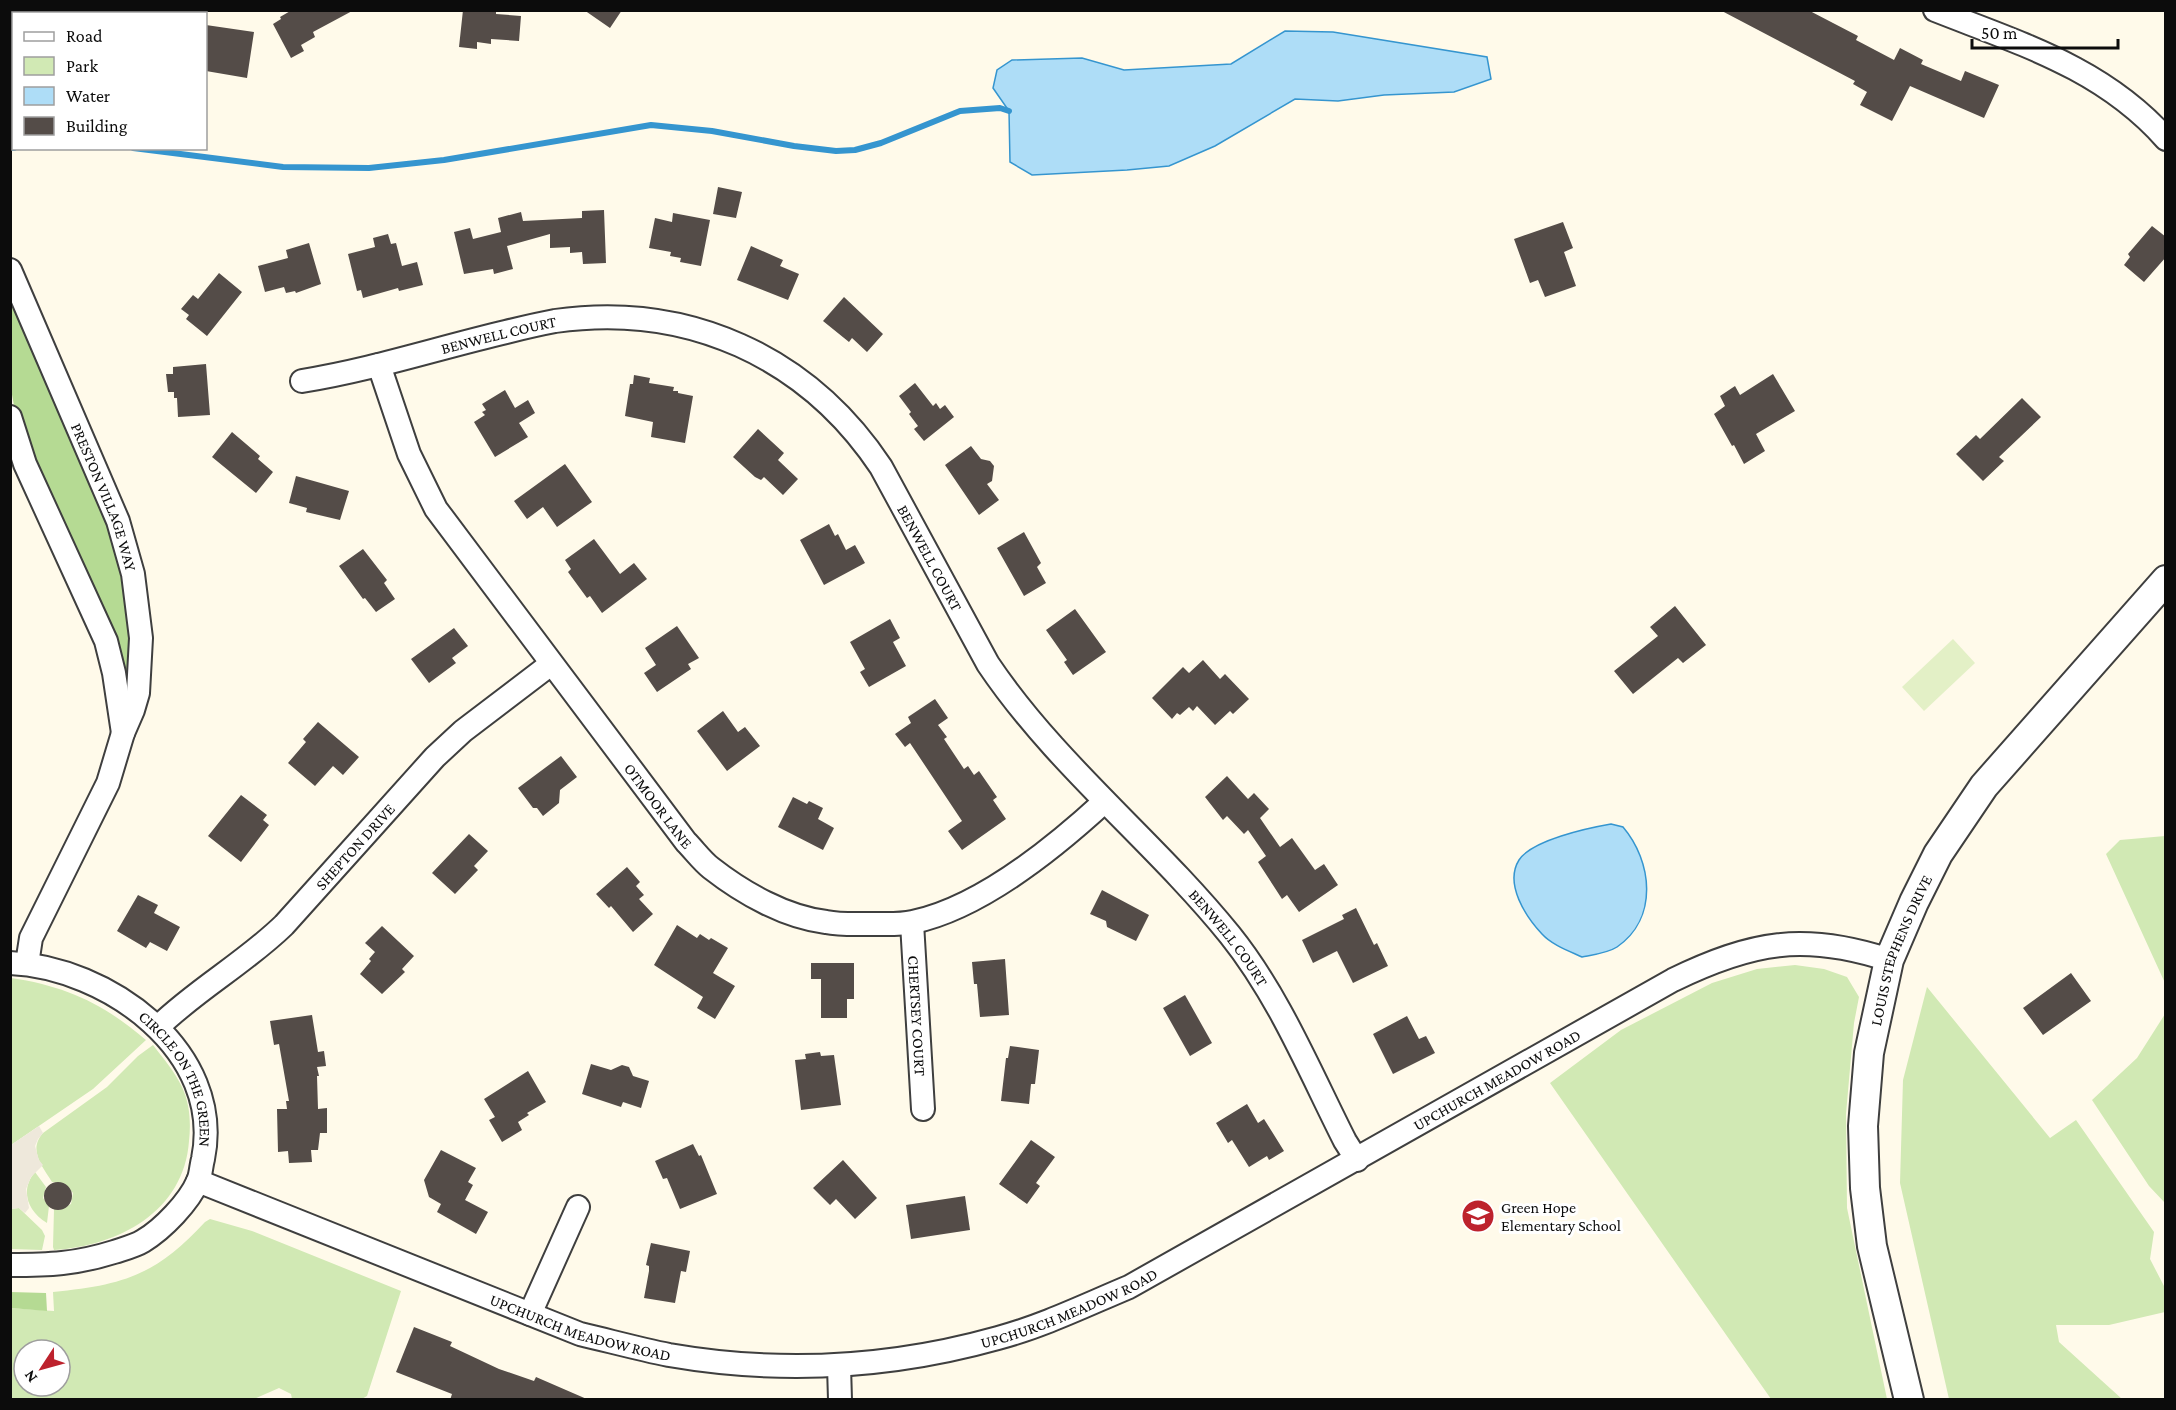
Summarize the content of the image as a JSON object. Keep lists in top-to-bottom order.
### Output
{
  "streets": {
    "street": [
      "BENWELL COURT",
      "PRESTON VILLAGE WAY",
      "OTMOOR LANE",
      "SHEPTON DRIVE",
      "LOUIS STEPHENS DRIVE",
      "CHERTSEY COURT",
      "UPCHURCH MEADOW ROAD",
      "CIRCLE ON THE GREEN"
    ]
  },
  "crossings": [
    ["BENWELL COURT", "OTMOOR LANE"],
    ["BENWELL COURT", "UPCHURCH MEADOW ROAD"],
    ["PRESTON VILLAGE WAY", "CIRCLE ON THE GREEN"],
    ["OTMOOR LANE", "SHEPTON DRIVE"],
    ["OTMOOR LANE", "CHERTSEY COURT"],
    ["SHEPTON DRIVE", "CIRCLE ON THE GREEN"],
    ["LOUIS STEPHENS DRIVE", "UPCHURCH MEADOW ROAD"],
    ["UPCHURCH MEADOW ROAD", "CIRCLE ON THE GREEN"]
  ],
  "places": {
    "school or university": ["Green Hope Elementary School"]
  },
  "legend": [
    "Road",
    "Park",
    "Water",
    "Building"
  ],
  "scale_bar": "50 m",
  "north": "bottom left"
}
